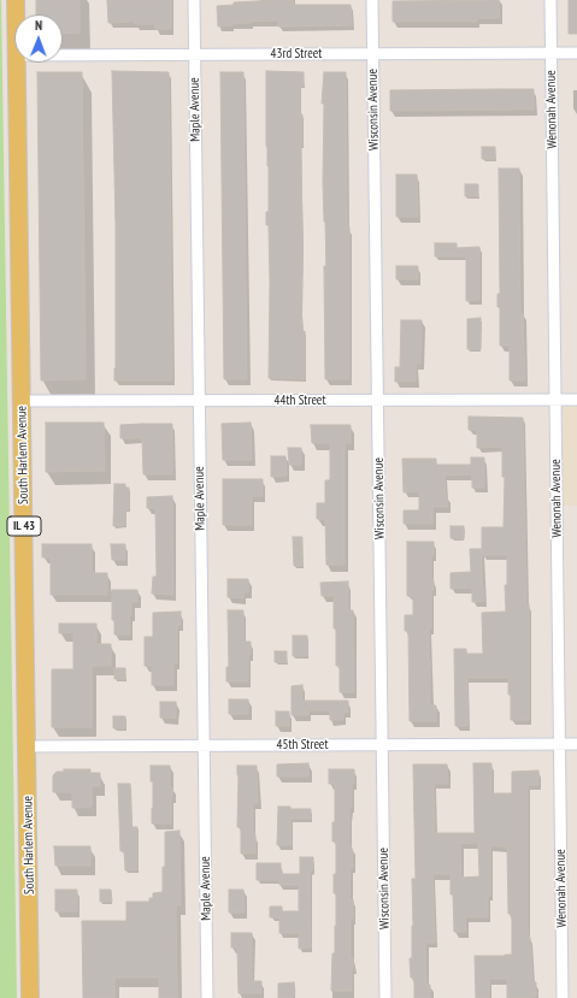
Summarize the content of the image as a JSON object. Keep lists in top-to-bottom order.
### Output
{
  "streets": {
    "main road": ["South Harlem Avenue", "IL 43"],
    "street": [
      "43rd Street",
      "Maple Avenue",
      "Wisconsin Avenue",
      "Wenonah Avenue",
      "44th Street",
      "45th Street"
    ]
  },
  "crossings": [
    ["43rd Street", "Maple Avenue"],
    ["43rd Street", "Wisconsin Avenue"],
    ["43rd Street", "Wenonah Avenue"],
    ["Maple Avenue", "44th Street"],
    ["Maple Avenue", "45th Street"],
    ["Wisconsin Avenue", "44th Street"],
    ["Wisconsin Avenue", "45th Street"],
    ["Wenonah Avenue", "44th Street"],
    ["Wenonah Avenue", "45th Street"],
    ["44th Street", "South Harlem Avenue"],
    ["South Harlem Avenue", "45th Street"]
  ],
  "north": "top"
}
